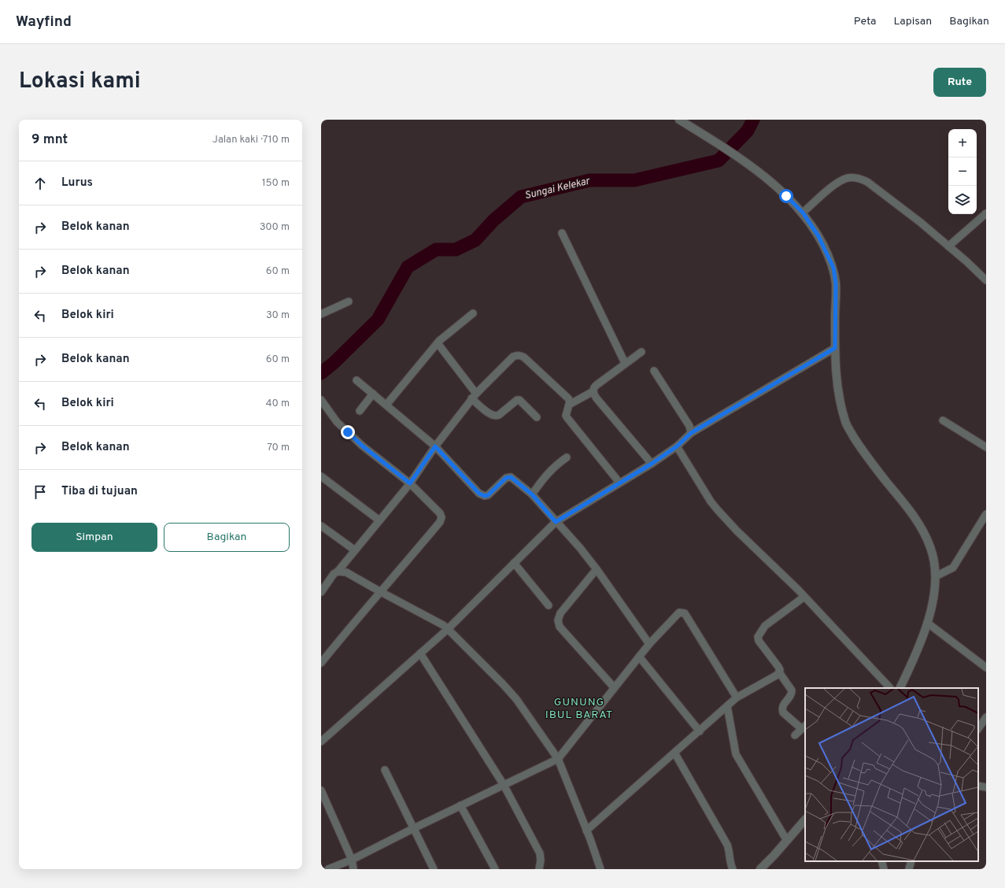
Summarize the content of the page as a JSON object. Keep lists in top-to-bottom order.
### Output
{
  "districts": ["GUNUNG IBUL BARAT"],
  "water": ["Sungai Kelekar"],
  "page": {
    "header": "Wayfind",
    "nav": ["Peta", "Lapisan", "Bagikan"],
    "title": "Lokasi kami",
    "buttons": [
      "Rute",
      ["Simpan", "Bagikan"]
    ],
    "heading": ["9 mnt", "Jalan kaki · 710 m"],
    "map_buttons": ["+", "−"],
    "list": [
      ["Lurus", "150 m"],
      ["Belok kanan", "300 m"],
      ["Belok kanan", "60 m"],
      ["Belok kiri", "30 m"],
      ["Belok kanan", "60 m"],
      ["Belok kiri", "40 m"],
      ["Belok kanan", "70 m"],
      "Tiba di tujuan"
    ]
  }
}
